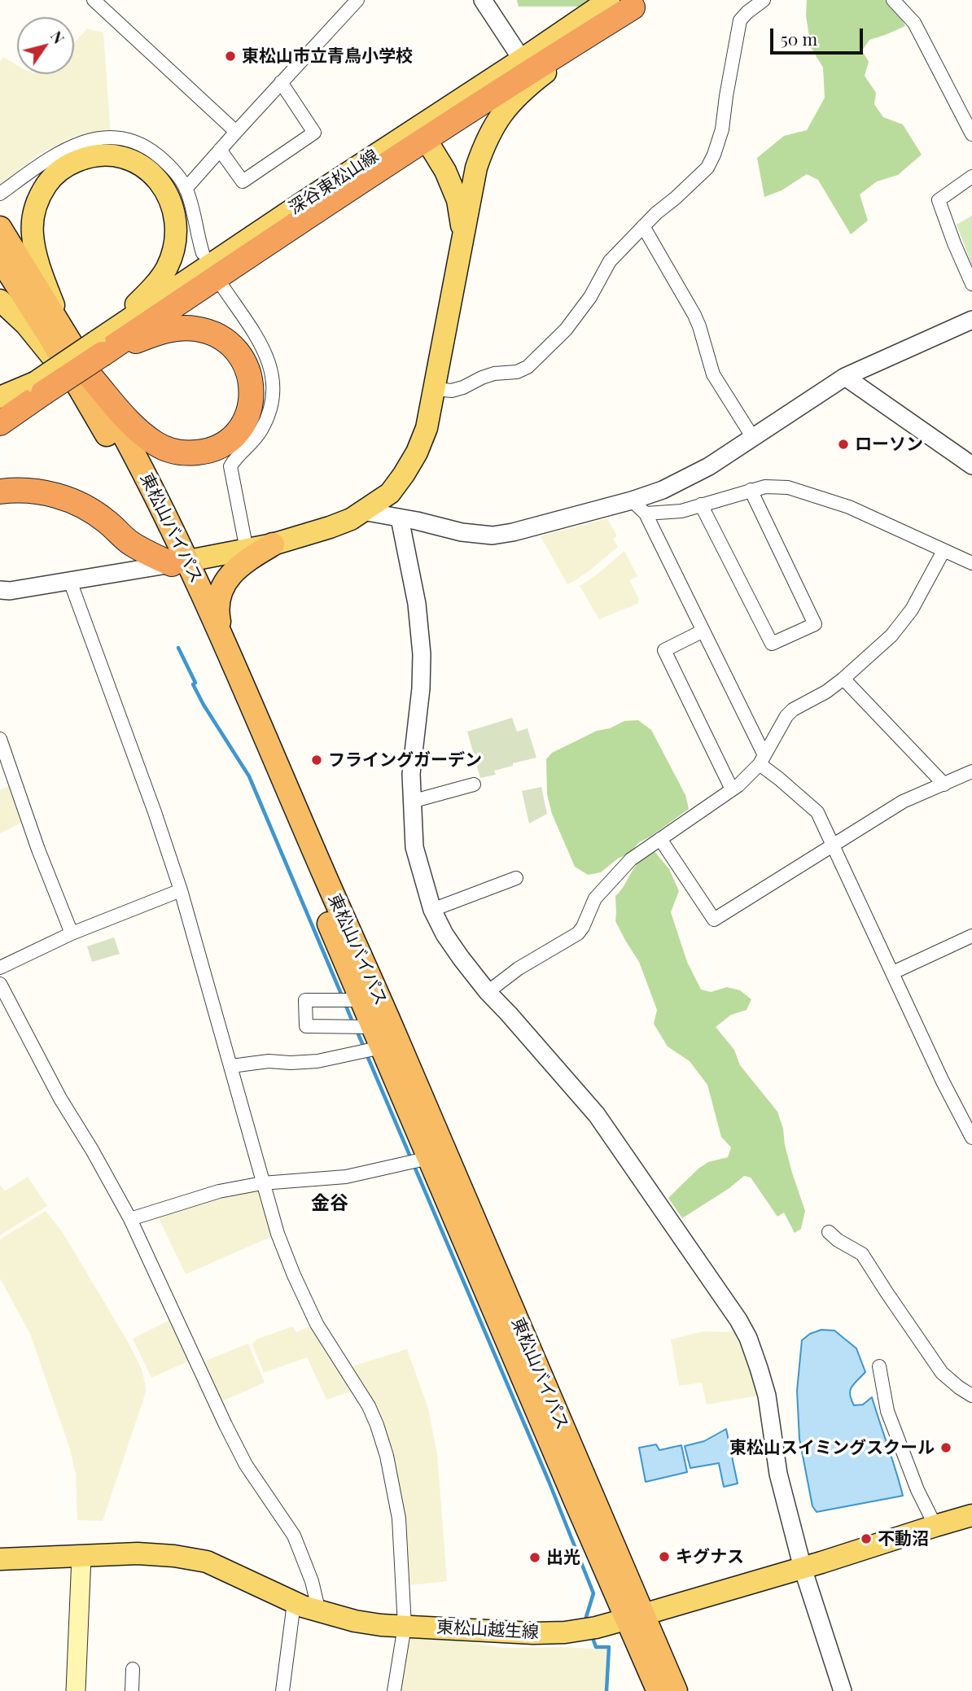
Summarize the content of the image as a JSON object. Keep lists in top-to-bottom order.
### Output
{
  "streets": {
    "highway": ["東松山バイパス"],
    "main road": ["深谷東松山線", "東松山越生線"]
  },
  "crossings": [
    ["東松山バイパス", "東松山越生線"]
  ],
  "districts": ["金谷"],
  "places": [
    "東松山市立青鳥小学校",
    "ローソン",
    "フライングガーデン",
    "東松山スイミングスクール",
    "不動沼",
    "キグナス",
    "出光"
  ],
  "scale_bar": "50 m",
  "north": "top right"
}
